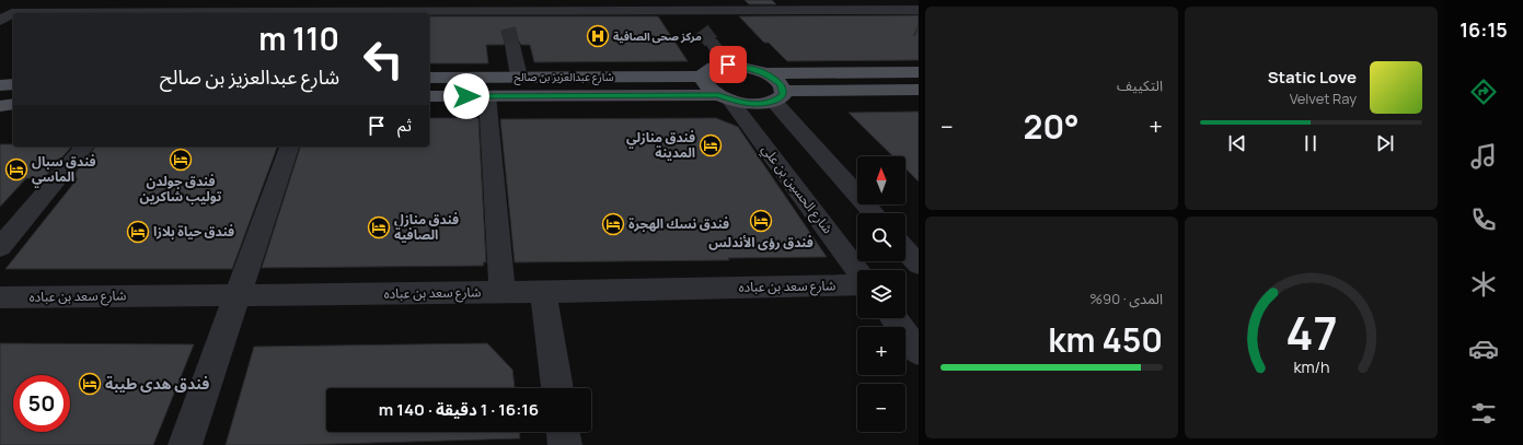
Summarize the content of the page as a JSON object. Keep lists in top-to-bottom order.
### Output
{
  "streets": {
    "main road": ["شارع عبدالعزيز بن صالح"],
    "street": ["شارع الحسين بن علي", "شارع سعد بن عباده"]
  },
  "crossings": [
    ["شارع عبدالعزيز بن صالح", "شارع الحسين بن علي"]
  ],
  "places": {
    "hospital": ["مركز صحى الصافية"],
    "hotel": [
      "فندق منازلي المدينة",
      "فندق جولدن توليب شاكرين",
      "فندق سبال الماسي",
      "فندق رؤى الأندلس",
      "فندق نسك الهجرة",
      "فندق منازل الصافية",
      "فندق حیاة بلازا",
      "فندق هدى طيبة"
    ]
  },
  "north": "top",
  "page": {
    "tabs": "16:15",
    "tile": [
      "التكييف",
      ["المدى · 90%", "450 km"]
    ],
    "turn": ["110 m", "شارع عبدالعزيز بن صالح"],
    "song": ["Static Love", "Velvet Ray"],
    "then": "ثم",
    "heat": ["−", "20°", "+"],
    "map_buttons": ["+", "−"],
    "limit": "50",
    "trip": "16:16 · 1 دقيقة · 140 m",
    "gauge": ["47", "km/h"]
  }
}
